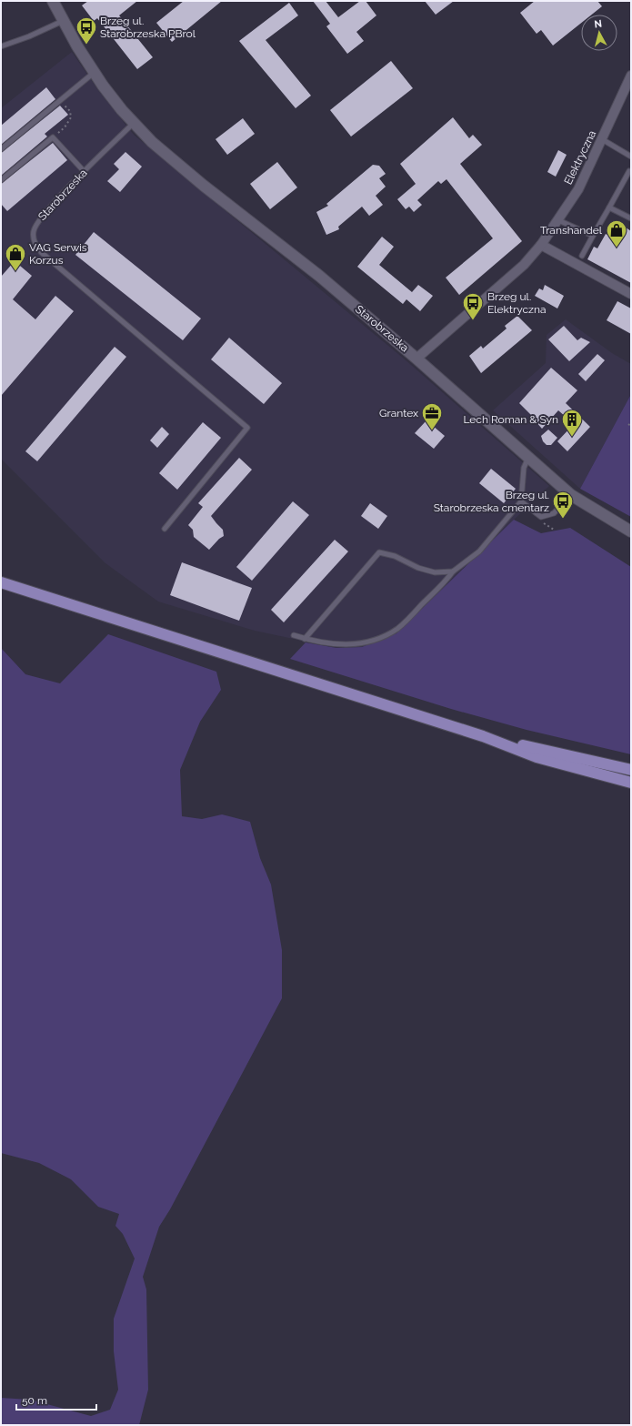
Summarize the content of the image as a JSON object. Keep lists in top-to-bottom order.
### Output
{
  "streets": {
    "street": ["Elektryczna", "Starobrzeska"]
  },
  "crossings": [
    ["Elektryczna", "Starobrzeska"]
  ],
  "places": {
    "bus stop": ["Brzeg ul. Starobrzeska PBrol", "Brzeg ul. Elektryczna", "Brzeg ul. Starobrzeska cmentarz"],
    "shop": ["Transhandel", "VAG Serwis Korzus"],
    "office": ["Grantex"],
    "building": ["Lech Roman & Syn"]
  },
  "scale_bar": "50 m",
  "north": "top"
}
